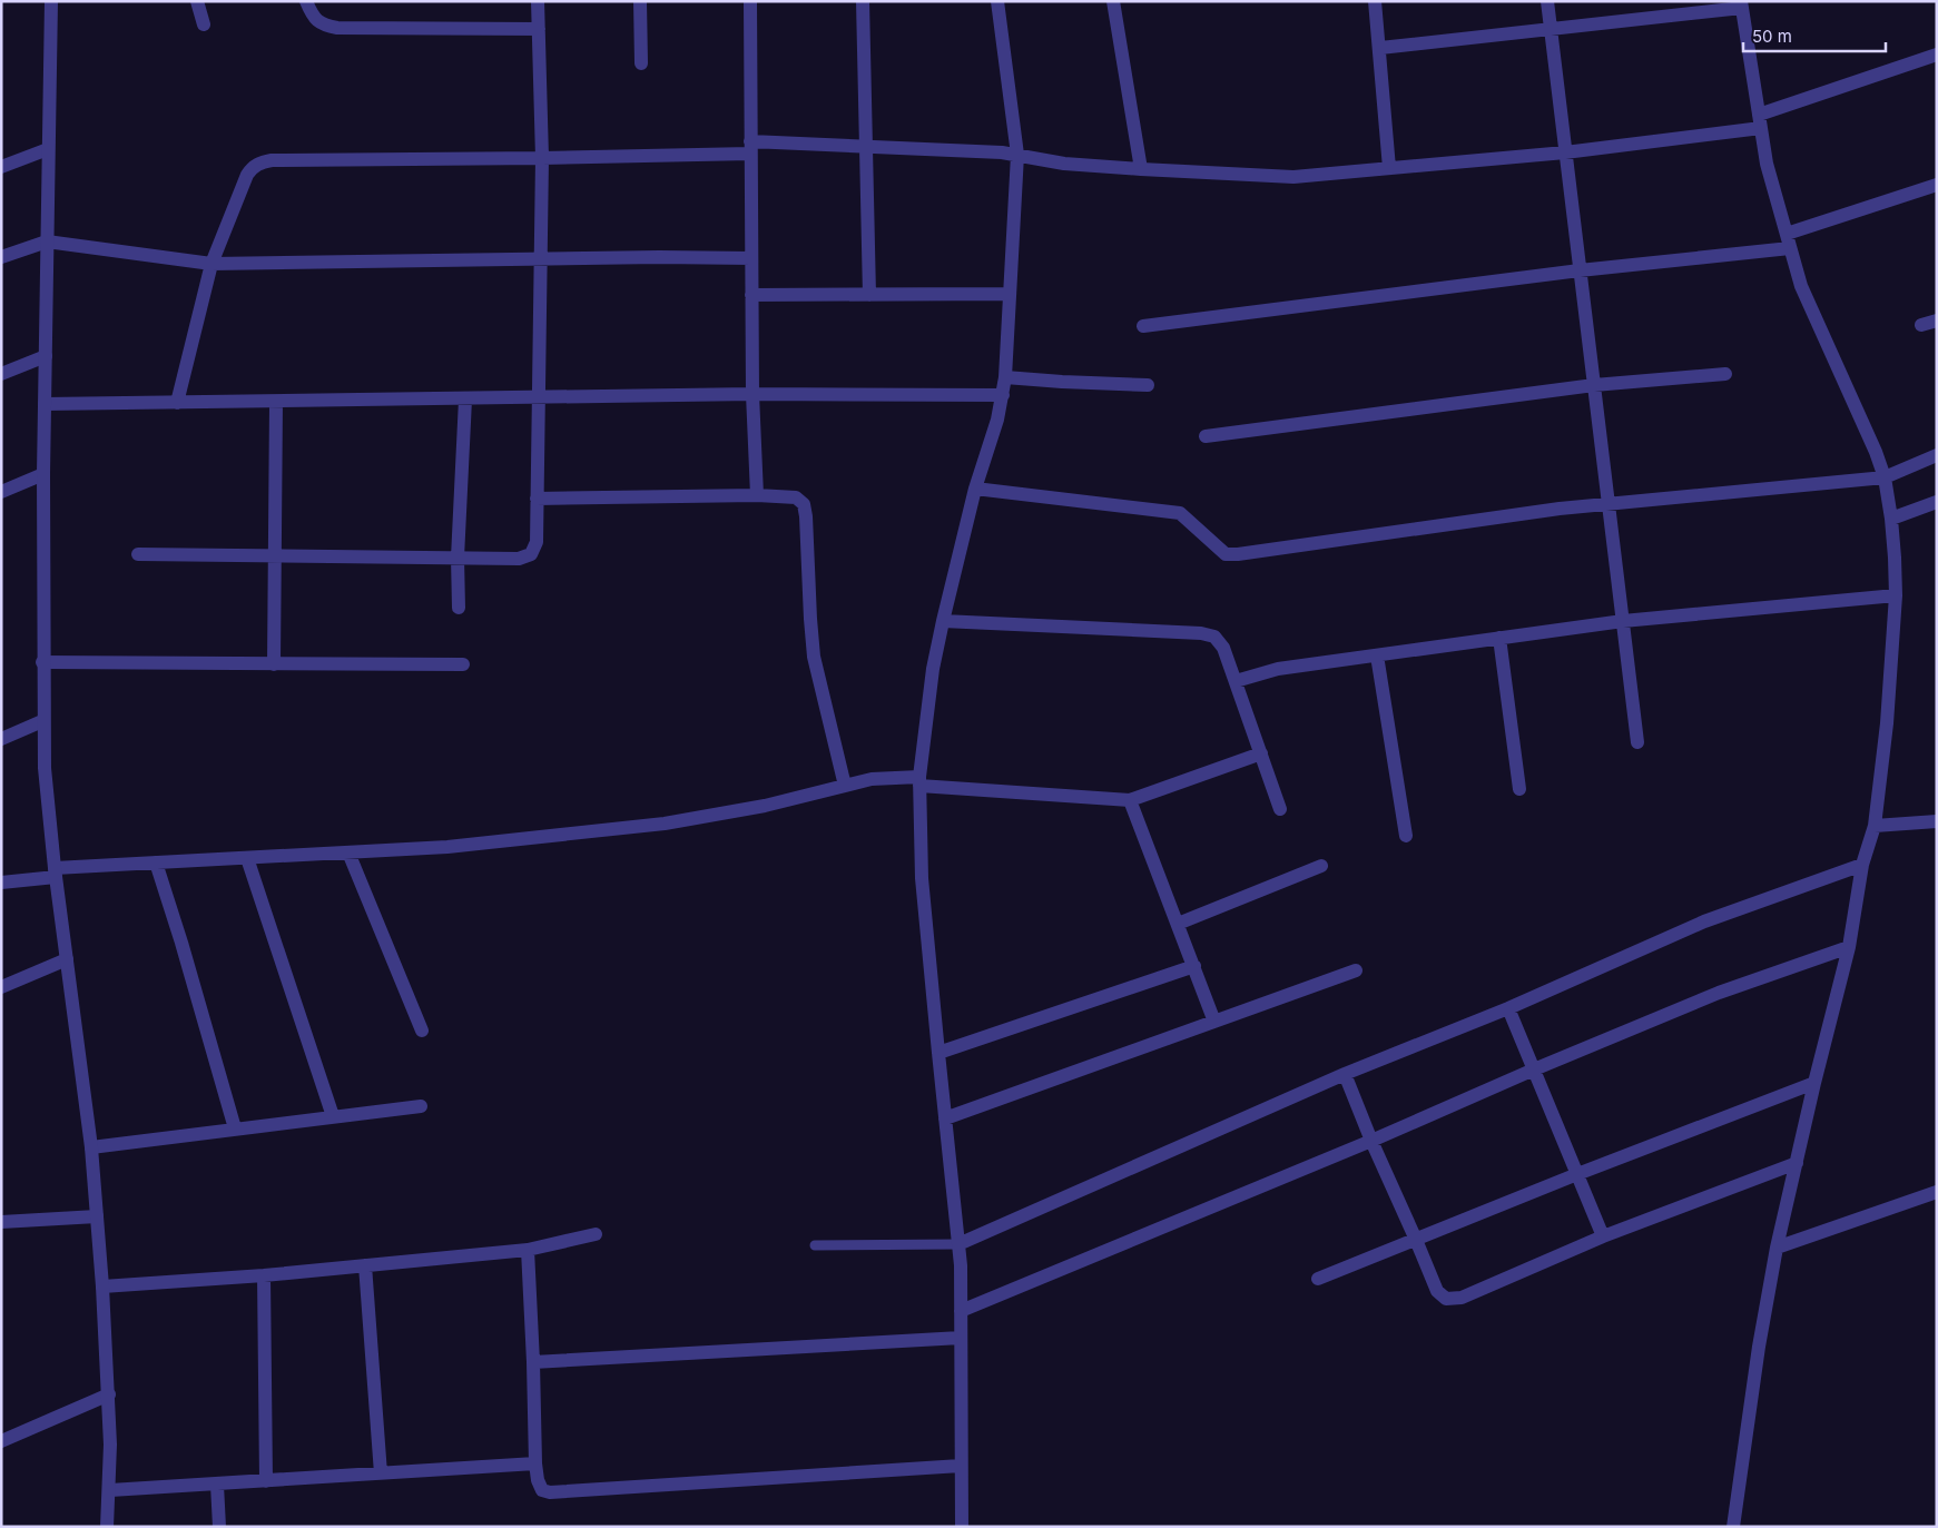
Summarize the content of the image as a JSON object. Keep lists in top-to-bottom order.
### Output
{
  "scale_bar": "50 m"
}
